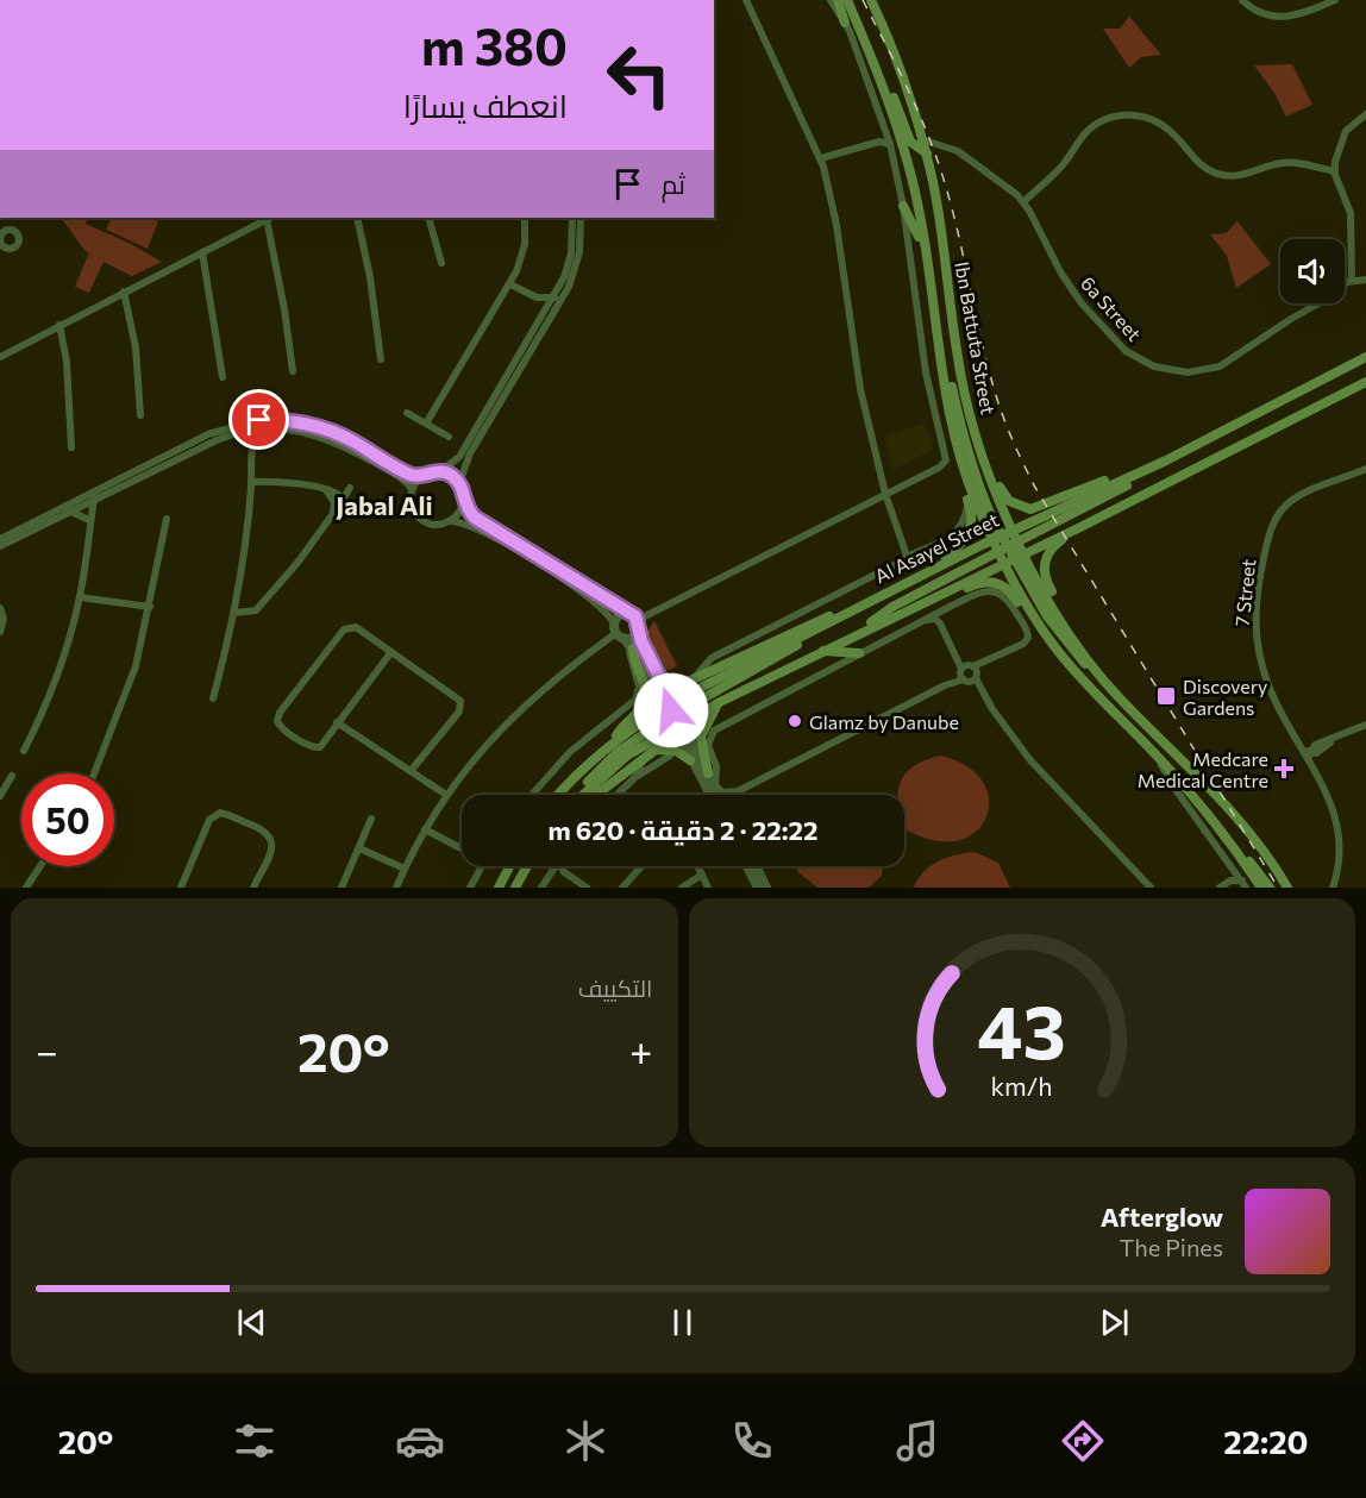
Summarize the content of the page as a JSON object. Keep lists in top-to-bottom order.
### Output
{
  "streets": {
    "main road": ["Ibn Battuta Street", "Al Asayel Street"],
    "street": ["6a Street", "7 Street"]
  },
  "crossings": [
    ["6a Street", "Ibn Battuta Street"],
    ["Ibn Battuta Street", "Al Asayel Street"]
  ],
  "districts": ["Jabal Ali"],
  "places": {
    "transit": ["Discovery Gardens"],
    "other": ["Glamz by Danube"],
    "health": ["Medcare Medical Centre"]
  },
  "page": {
    "turn": ["380 m", "انعطف يسارًا"],
    "then": "ثم",
    "limit": "50",
    "trip": "22:22 · 2 دقيقة · 620 m",
    "tile": "التكييف",
    "heat": ["−", "20°", "+"],
    "song": ["Afterglow", "The Pines"],
    "tabs": ["22:20", "20°"],
    "gauge": ["43", "km/h"]
  }
}
